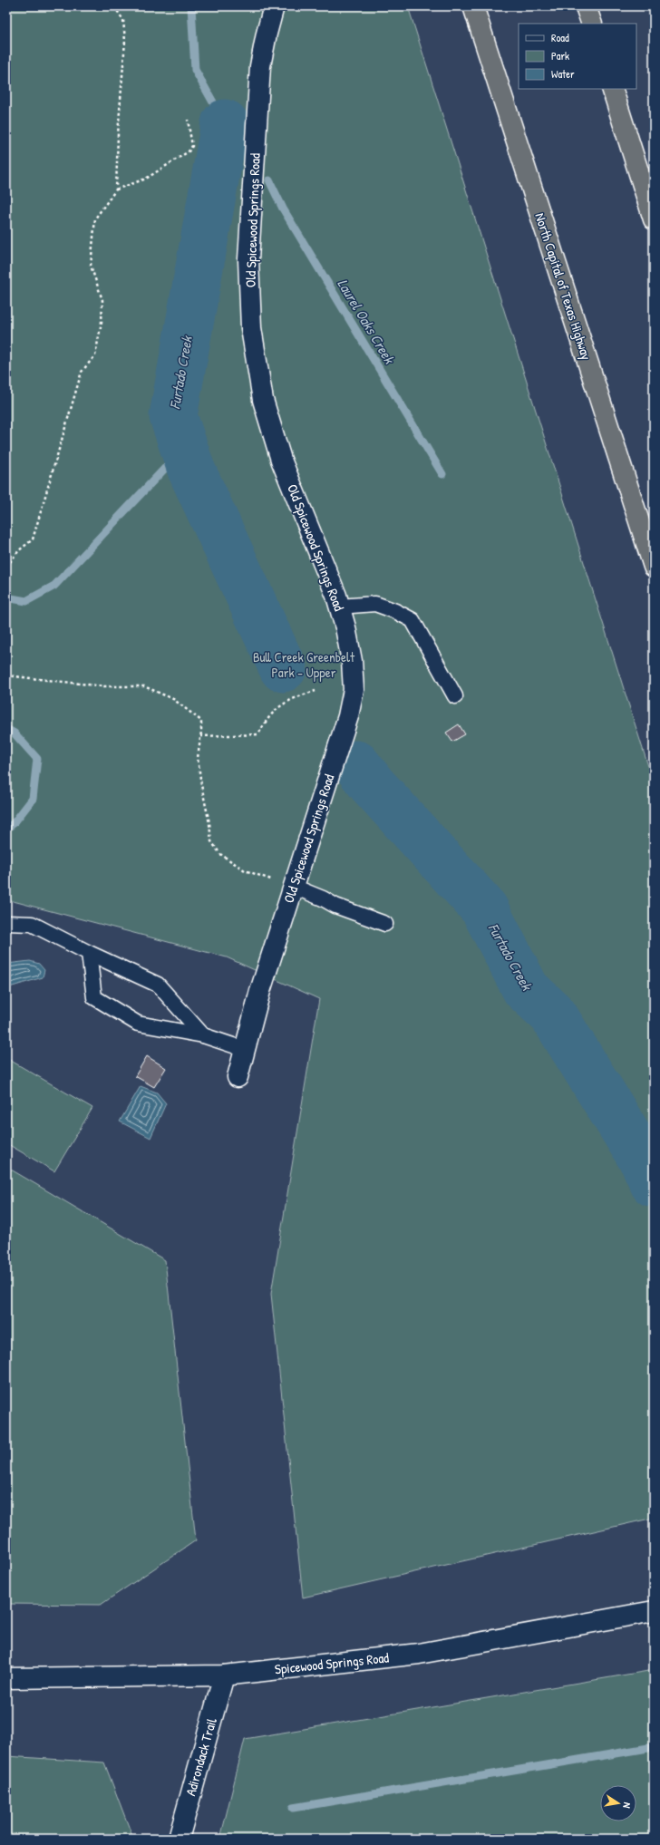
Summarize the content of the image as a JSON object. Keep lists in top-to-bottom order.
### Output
{
  "streets": {
    "highway": ["North Capital of Texas Highway"],
    "street": ["Old Spicewood Springs Road", "Spicewood Springs Road", "Adirondack Trail"]
  },
  "crossings": [
    ["Spicewood Springs Road", "Adirondack Trail"]
  ],
  "water": ["Laurel Oaks Creek", "Furtado Creek"],
  "parks": ["Bull Creek Greenbelt Park - Upper"],
  "legend": ["Road", "Park", "Water"],
  "north": "right"
}
